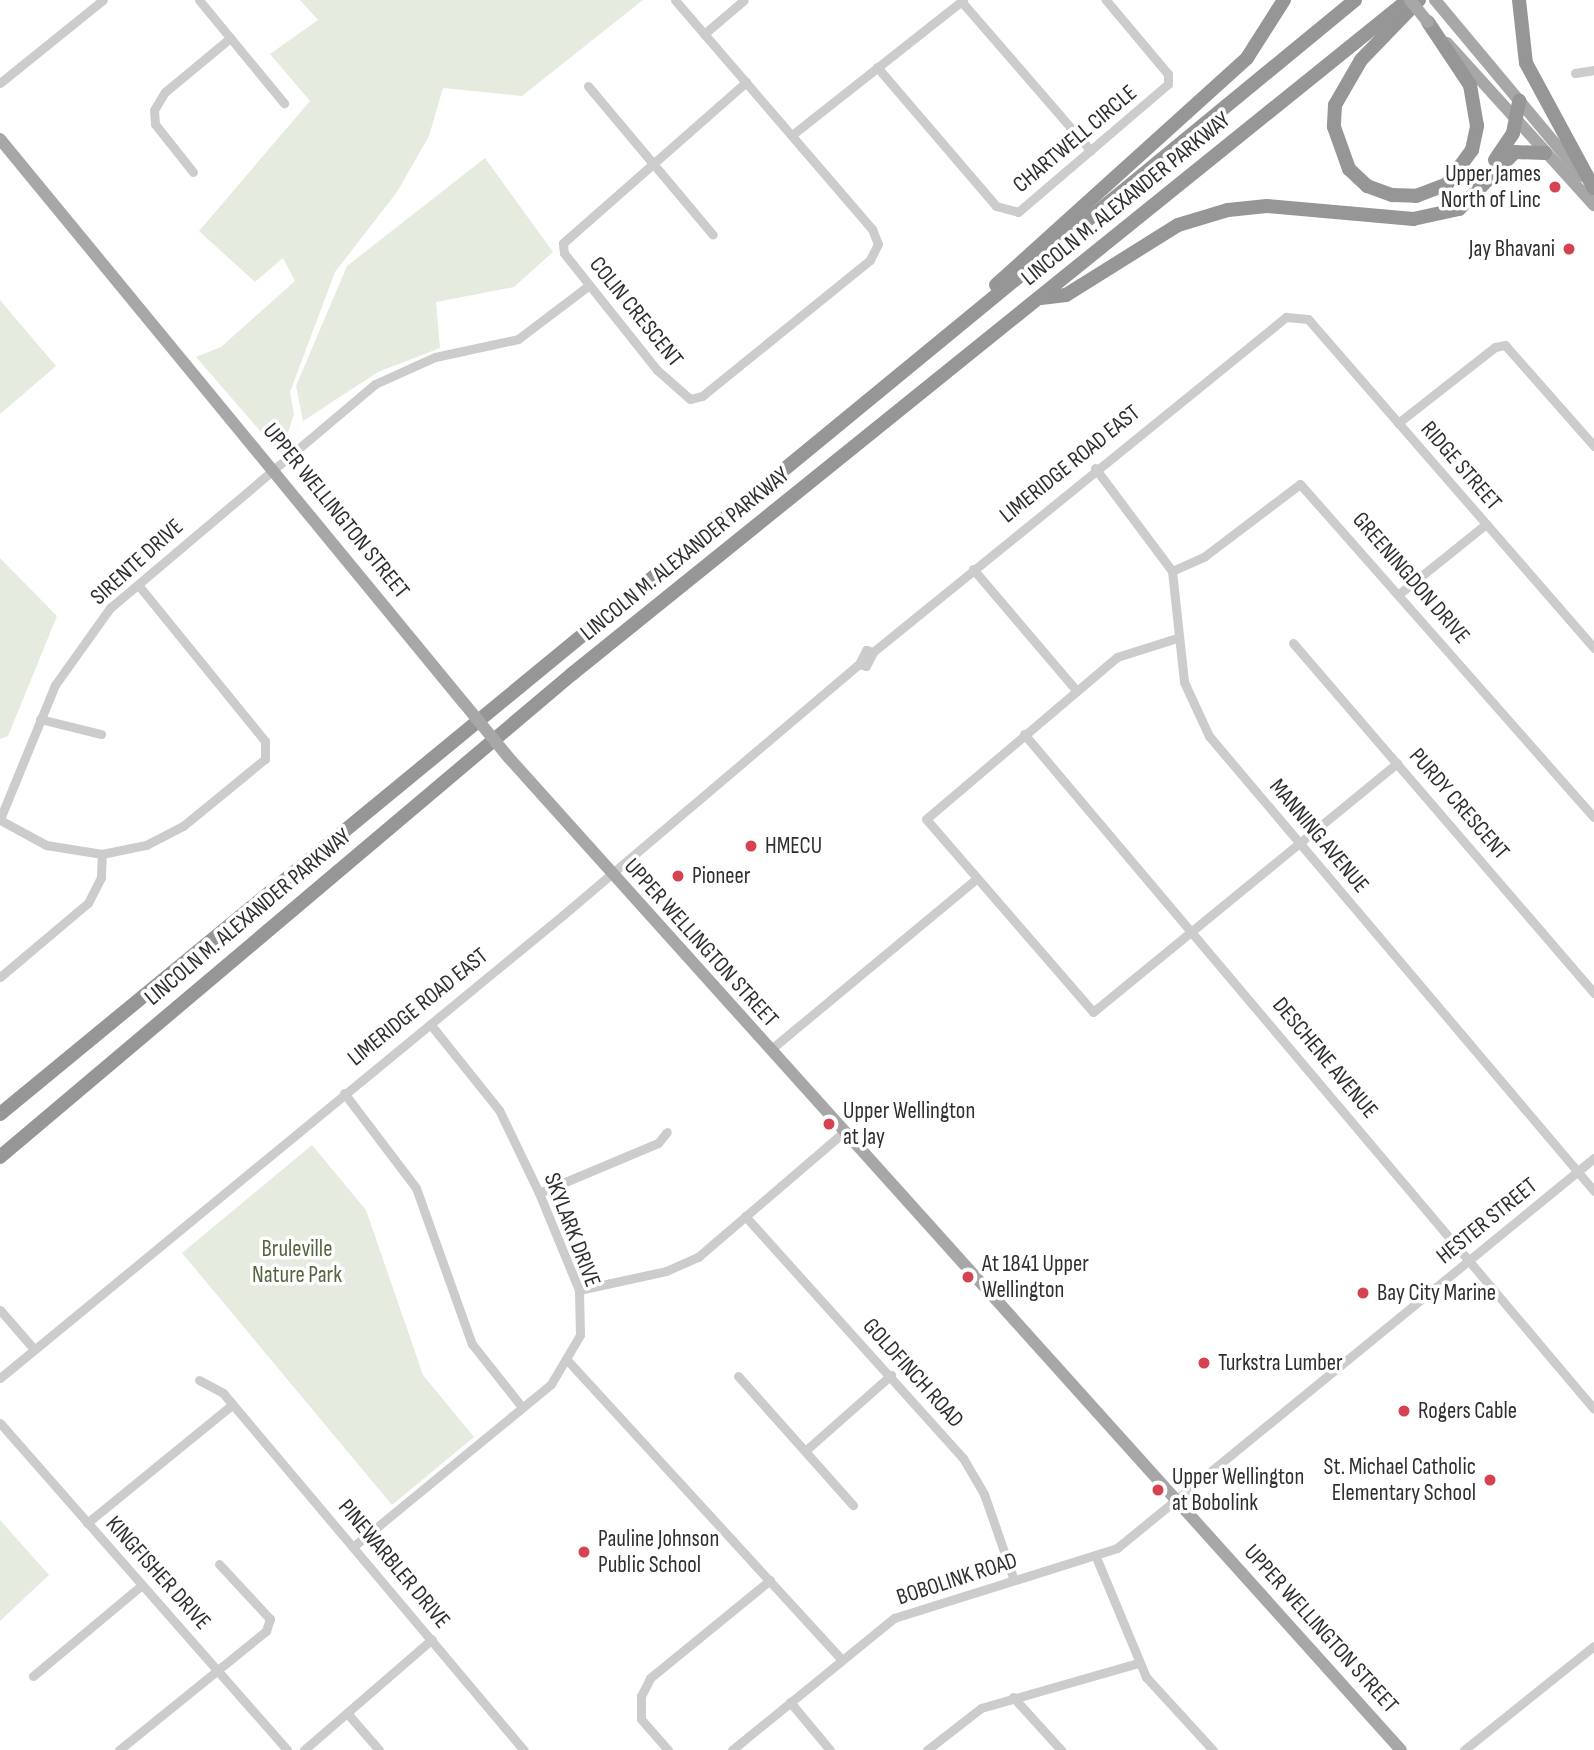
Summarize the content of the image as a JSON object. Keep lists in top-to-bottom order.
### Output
{
  "streets": {
    "highway": ["LINCOLN M. ALEXANDER PARKWAY"],
    "main road": ["UPPER WELLINGTON STREET"],
    "street": [
      "CHARTWELL CIRCLE",
      "COLIN CRESCENT",
      "LIMERIDGE ROAD EAST",
      "RIDGE STREET",
      "SIRENTE DRIVE",
      "GREENINGDON DRIVE",
      "PURDY CRESCENT",
      "MANNING AVENUE",
      "DESCHENE AVENUE",
      "HESTER STREET",
      "SKYLARK DRIVE",
      "GOLDFINCH ROAD",
      "PINEWARBLER DRIVE",
      "KINGFISHER DRIVE",
      "BOBOLINK ROAD"
    ]
  },
  "crossings": [
    ["COLIN CRESCENT", "SIRENTE DRIVE"],
    ["LIMERIDGE ROAD EAST", "RIDGE STREET"],
    ["LIMERIDGE ROAD EAST", "UPPER WELLINGTON STREET"],
    ["LIMERIDGE ROAD EAST", "SKYLARK DRIVE"],
    ["UPPER WELLINGTON STREET", "SIRENTE DRIVE"],
    ["UPPER WELLINGTON STREET", "HESTER STREET"],
    ["UPPER WELLINGTON STREET", "BOBOLINK ROAD"],
    ["GREENINGDON DRIVE", "MANNING AVENUE"],
    ["MANNING AVENUE", "HESTER STREET"],
    ["DESCHENE AVENUE", "HESTER STREET"],
    ["HESTER STREET", "BOBOLINK ROAD"],
    ["SKYLARK DRIVE", "PINEWARBLER DRIVE"],
    ["GOLDFINCH ROAD", "BOBOLINK ROAD"]
  ],
  "parks": ["Bruleville Nature Park"],
  "places": [
    "Upper James North of Linc",
    "Jay Bhavani",
    "HMECU",
    "Pioneer",
    "Upper Wellington at Jay",
    "At 1841 Upper Wellington",
    "Bay City Marine",
    "Turkstra Lumber",
    "Rogers Cable",
    "St. Michael Catholic Elementary School",
    "Upper Wellington at Bobolink",
    "Pauline Johnson Public School"
  ]
}
